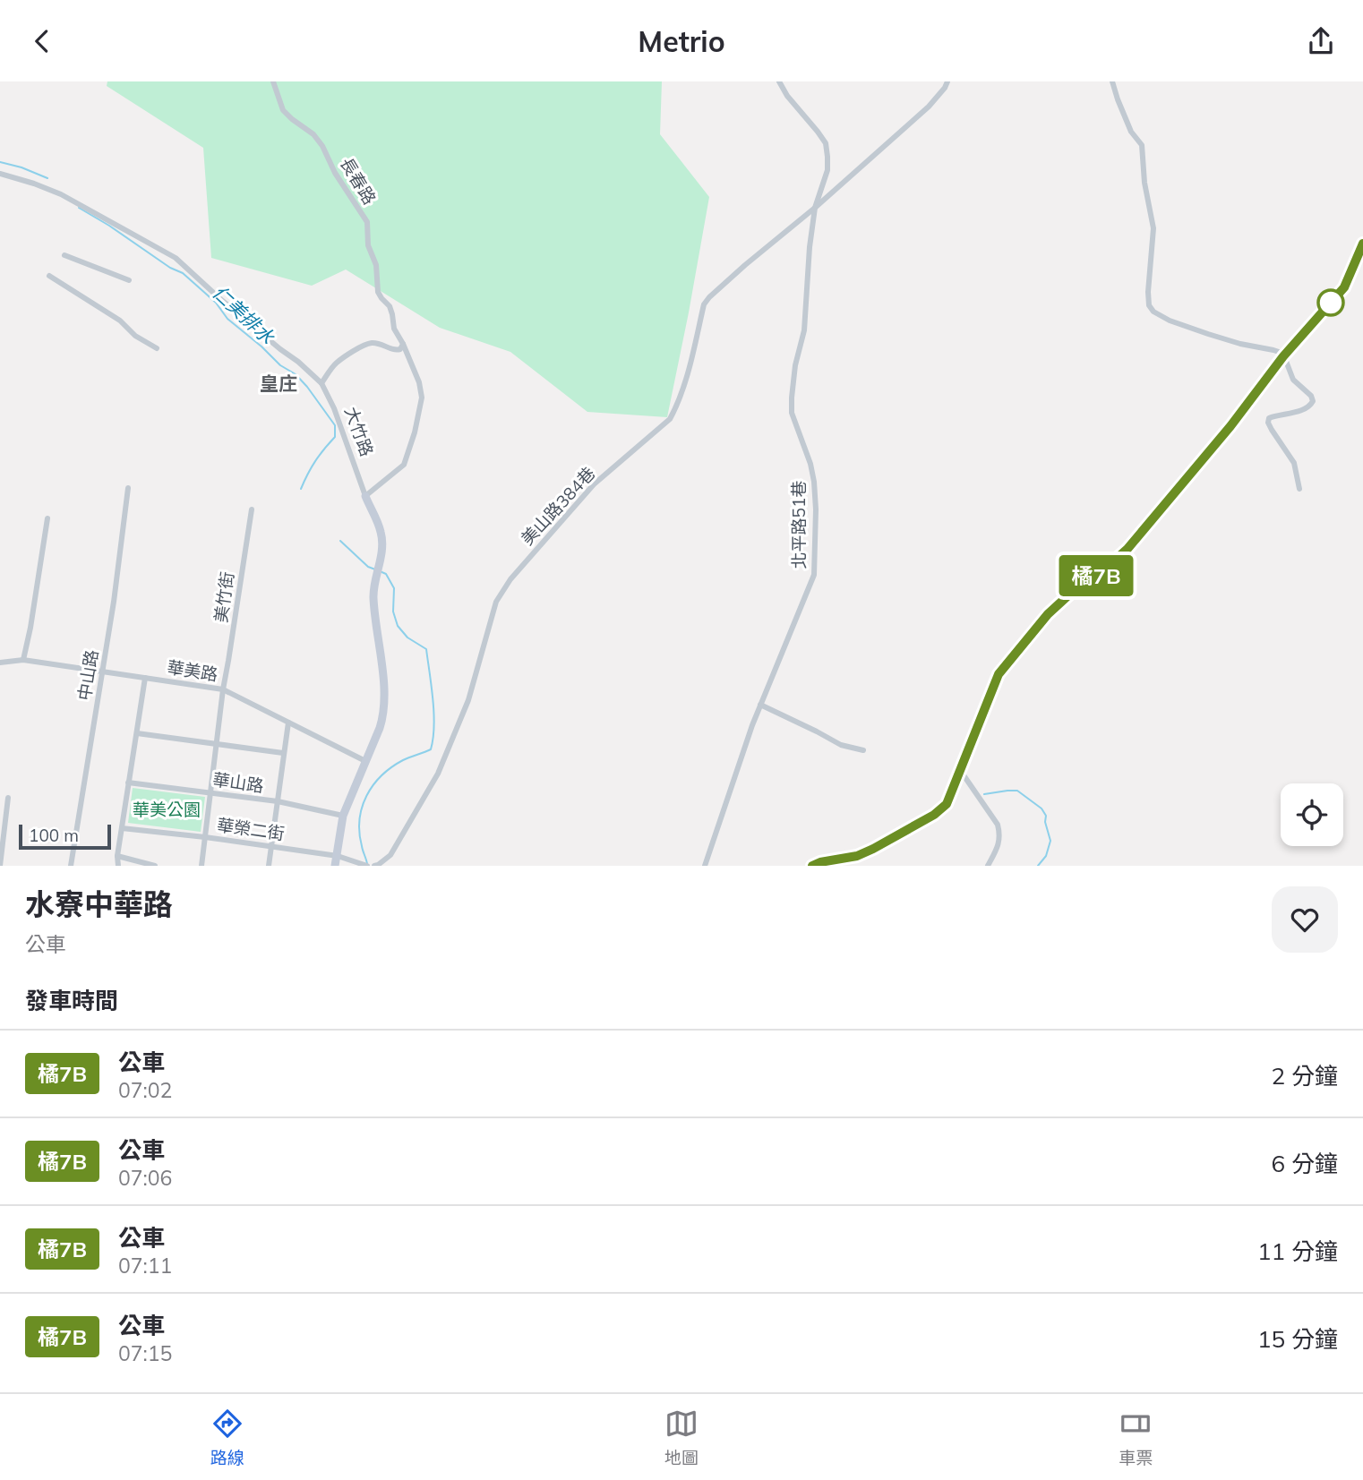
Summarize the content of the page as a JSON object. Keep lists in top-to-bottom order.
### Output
{
  "streets": {
    "street": [
      "長春路",
      "大竹路",
      "美山路384巷",
      "北平路51巷",
      "美竹街",
      "華美路",
      "中山路",
      "華山路",
      "華榮二街"
    ]
  },
  "crossings": [
    ["長春路", "大竹路"],
    ["大竹路", "華美路"],
    ["大竹路", "華山路"],
    ["大竹路", "華榮二街"],
    ["美山路384巷", "北平路51巷"],
    ["美竹街", "華美路"],
    ["美竹街", "華山路"],
    ["美竹街", "華榮二街"],
    ["華美路", "中山路"]
  ],
  "districts": ["皇庄"],
  "water": ["仁美排水"],
  "parks": ["華美公園"],
  "lines": ["bus line 橘7B"],
  "scale_bar": "100 m",
  "page": {
    "header": "Metrio",
    "on_map": "橘7B",
    "scale": "100 m",
    "heading": [
      ["水寮中華路", "公車"],
      "發車時間"
    ],
    "list": [
      {
        "mark": "橘7B",
        "name": "公車",
        "note": "07:02",
        "value": "2 分鐘"
      },
      {
        "mark": "橘7B",
        "name": "公車",
        "note": "07:06",
        "value": "6 分鐘"
      },
      {
        "mark": "橘7B",
        "name": "公車",
        "note": "07:11",
        "value": "11 分鐘"
      },
      {
        "mark": "橘7B",
        "name": "公車",
        "note": "07:15",
        "value": "15 分鐘"
      }
    ],
    "tabs": ["路線", "地圖", "車票"]
  }
}
